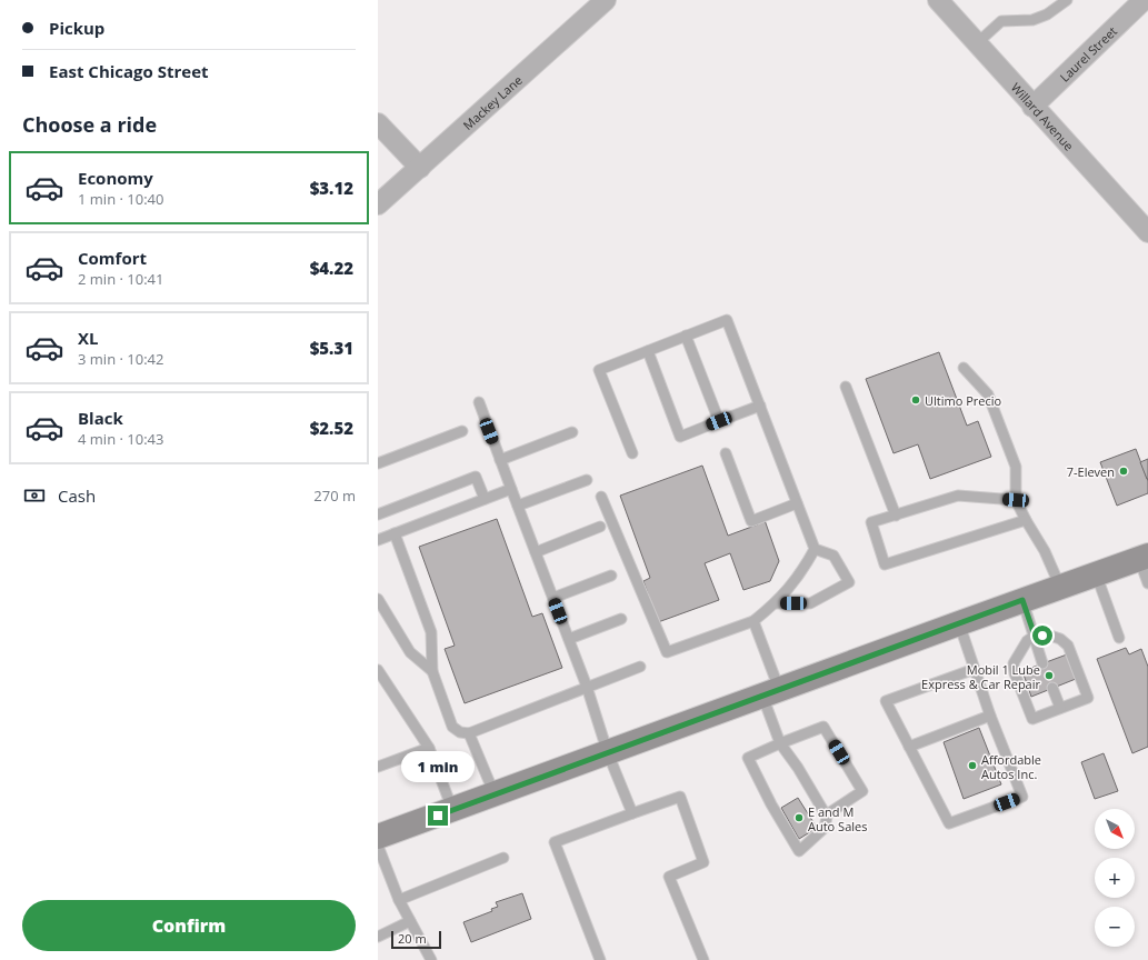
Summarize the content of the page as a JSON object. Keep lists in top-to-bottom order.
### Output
{
  "streets": {
    "street": ["Laurel Street", "Mackey Lane", "Willard Avenue"]
  },
  "crossings": [
    ["Laurel Street", "Willard Avenue"]
  ],
  "places": [
    "Ultimo Precio",
    "7-Eleven",
    "Mobil 1 Lube Express & Car Repair",
    "Affordable Autos Inc.",
    "E and M Auto Sales"
  ],
  "scale_bar": "20 m",
  "north": "bottom right",
  "page": {
    "banner": ["Pickup", "East Chicago Street"],
    "heading": "Choose a ride",
    "list": [
      {
        "name": "Economy",
        "note": "1 min · 10:40",
        "value": "$3.12"
      },
      {
        "name": "Comfort",
        "note": "2 min · 10:41",
        "value": "$4.22"
      },
      {
        "name": "XL",
        "note": "3 min · 10:42",
        "value": "$5.31"
      },
      {
        "name": "Black",
        "note": "4 min · 10:43",
        "value": "$2.52"
      }
    ],
    "pay": ["Cash", "270 m"],
    "bubble": "1 min",
    "map_buttons": ["+", "−"],
    "buttons": "Confirm",
    "scale": "20 m"
  }
}
